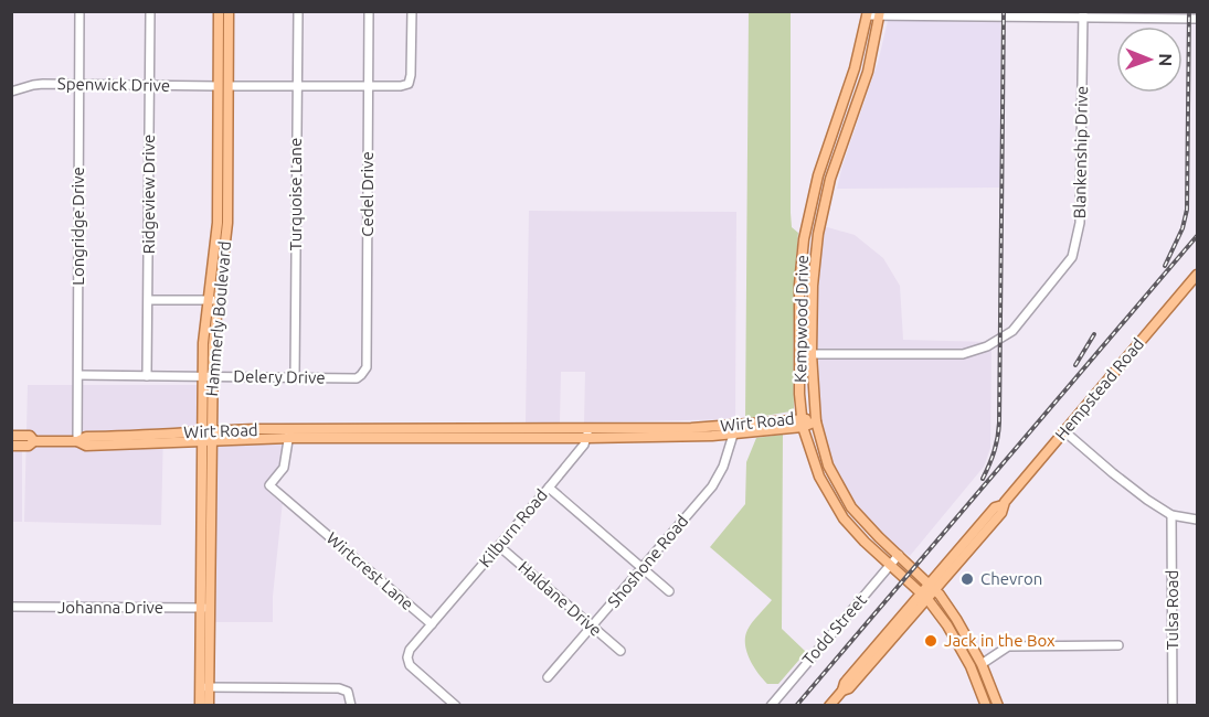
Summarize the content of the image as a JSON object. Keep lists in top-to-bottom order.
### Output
{
  "streets": {
    "main road": [
      "Hammerly Boulevard",
      "Kempwood Drive",
      "Hempstead Road",
      "Wirt Road"
    ],
    "street": [
      "Spenwick Drive",
      "Blankenship Drive",
      "Ridgeview Drive",
      "Turquoise Lane",
      "Cedel Drive",
      "Longridge Drive",
      "Delery Drive",
      "Kilburn Road",
      "Shoshone Road",
      "Wirtcrest Lane",
      "Haldane Drive",
      "Johanna Drive",
      "Tulsa Road",
      "Todd Street"
    ]
  },
  "crossings": [
    ["Spenwick Drive", "Ridgeview Drive"],
    ["Spenwick Drive", "Turquoise Lane"],
    ["Spenwick Drive", "Cedel Drive"],
    ["Spenwick Drive", "Longridge Drive"],
    ["Spenwick Drive", "Hammerly Boulevard"],
    ["Blankenship Drive", "Kempwood Drive"],
    ["Ridgeview Drive", "Delery Drive"],
    ["Turquoise Lane", "Delery Drive"],
    ["Cedel Drive", "Delery Drive"],
    ["Longridge Drive", "Delery Drive"],
    ["Longridge Drive", "Wirt Road"],
    ["Hammerly Boulevard", "Delery Drive"],
    ["Hammerly Boulevard", "Wirt Road"],
    ["Hammerly Boulevard", "Johanna Drive"],
    ["Kempwood Drive", "Hempstead Road"],
    ["Kempwood Drive", "Wirt Road"],
    ["Kempwood Drive", "Todd Street"],
    ["Wirt Road", "Kilburn Road"],
    ["Wirt Road", "Shoshone Road"],
    ["Wirt Road", "Wirtcrest Lane"],
    ["Kilburn Road", "Wirtcrest Lane"],
    ["Kilburn Road", "Haldane Drive"],
    ["Shoshone Road", "Haldane Drive"]
  ],
  "places": ["Chevron", "Jack in the Box"],
  "north": "right"
}
